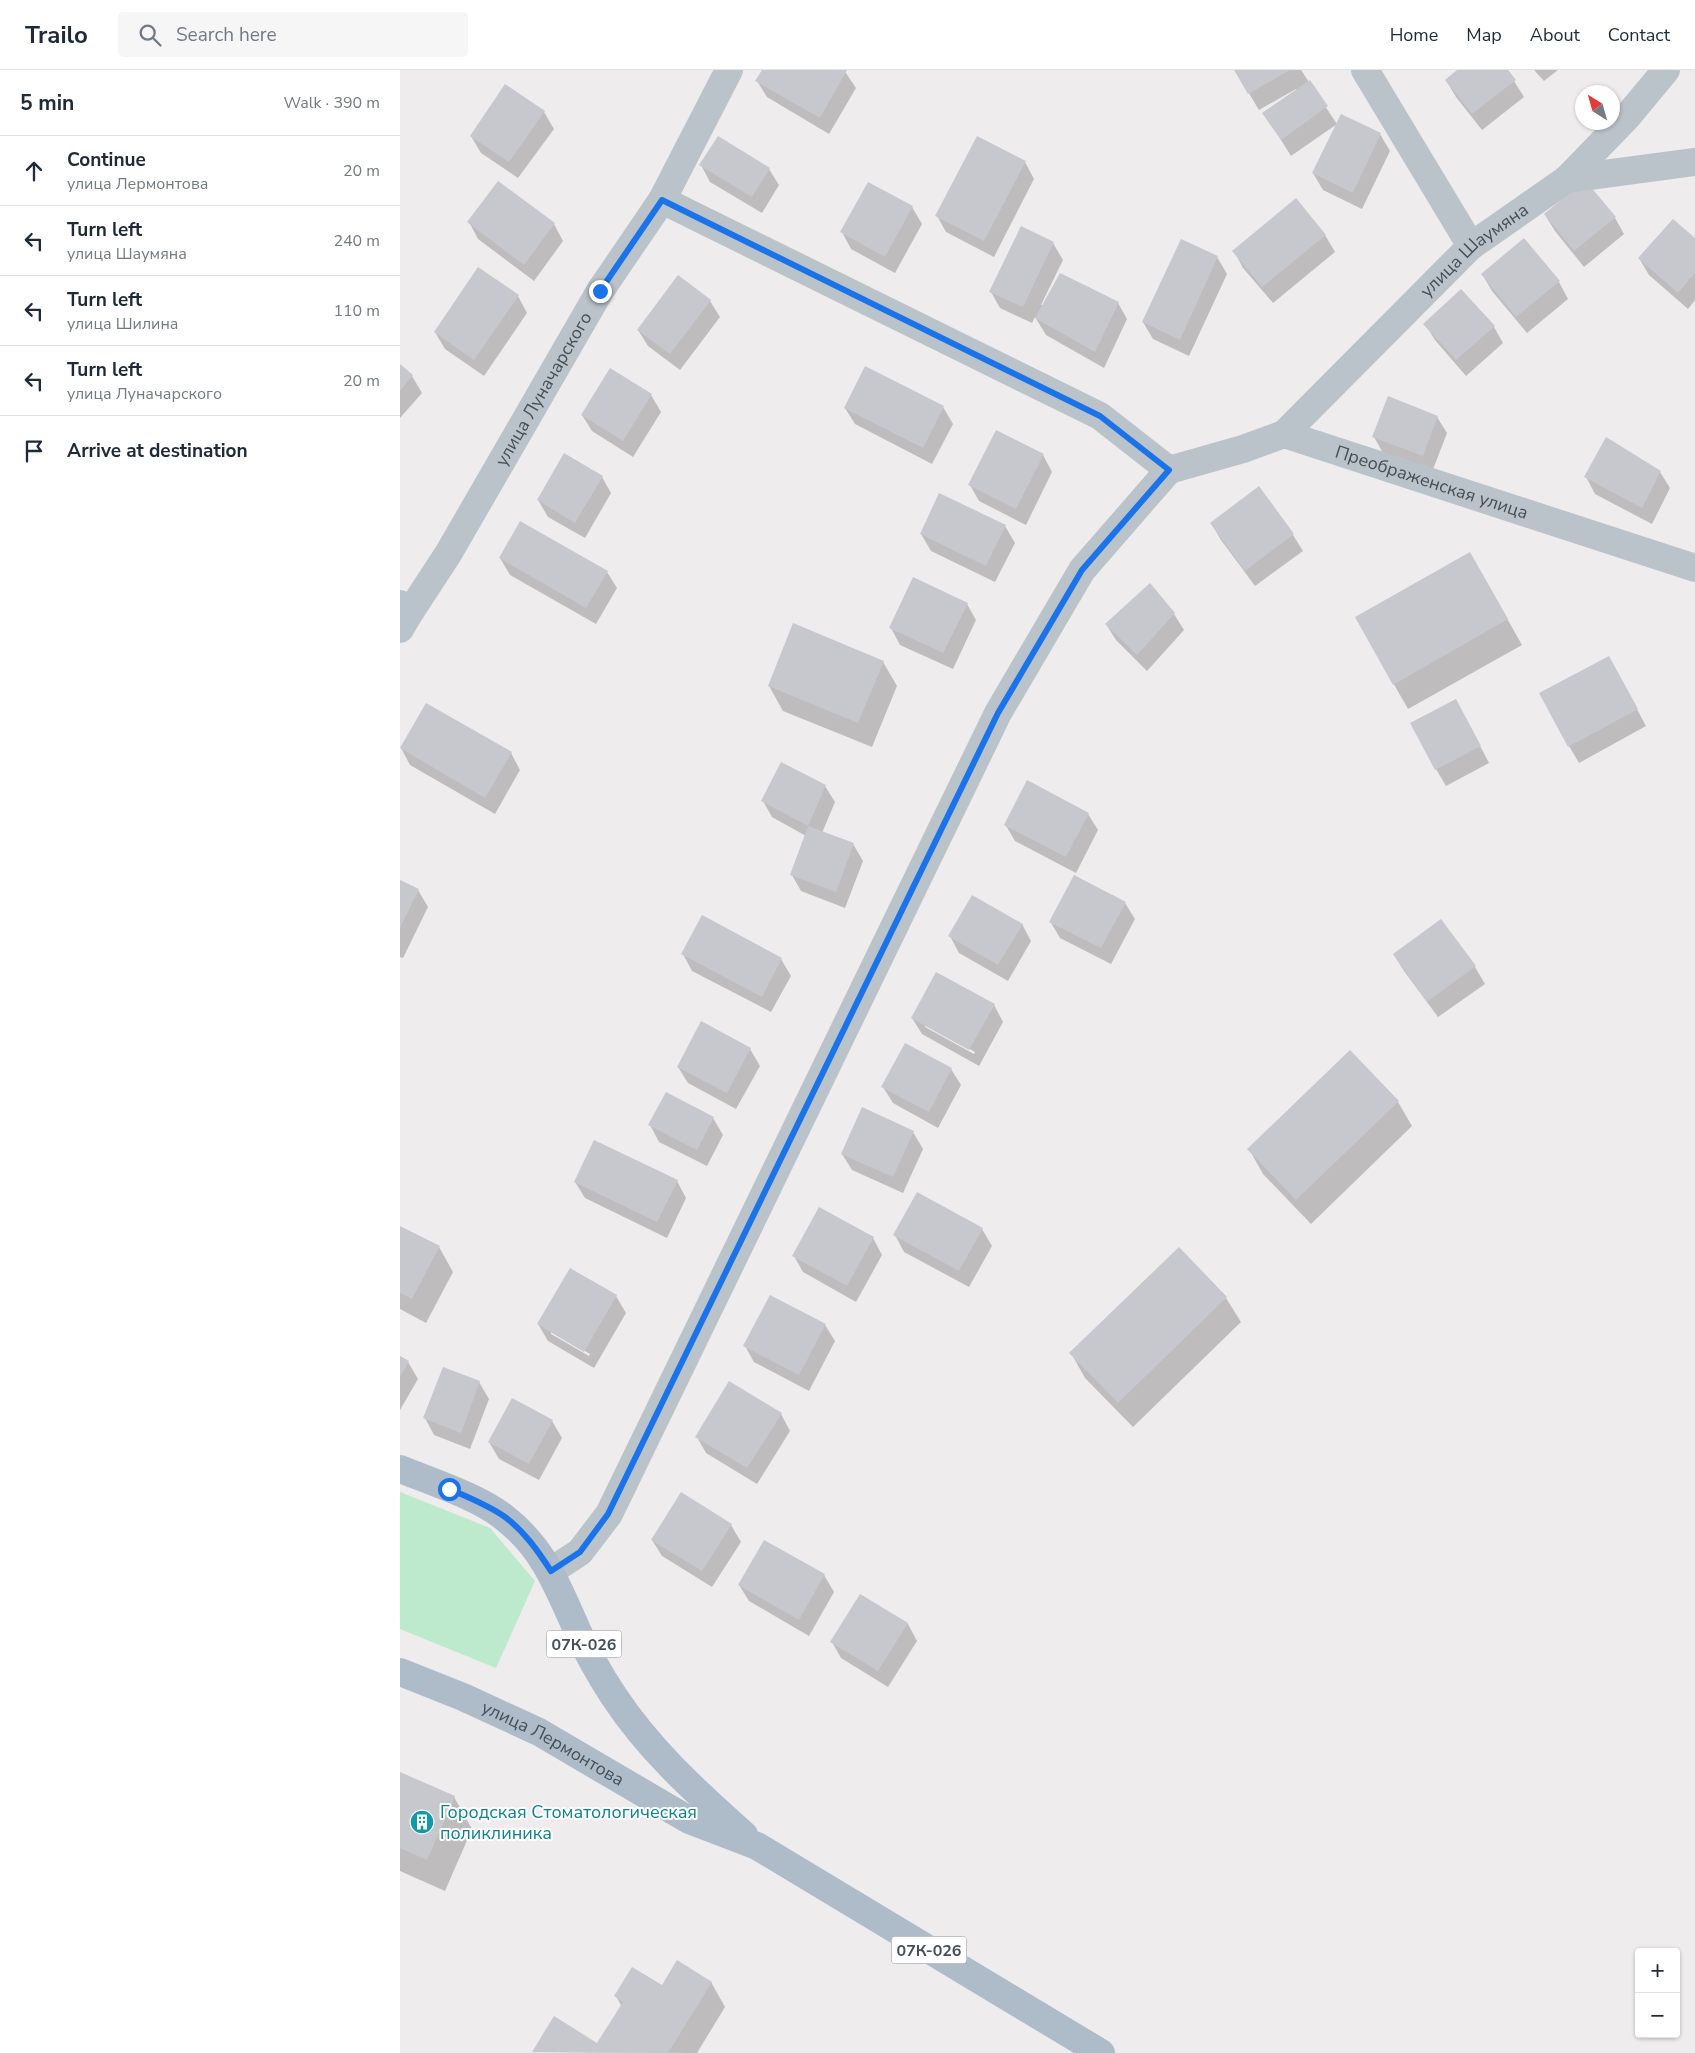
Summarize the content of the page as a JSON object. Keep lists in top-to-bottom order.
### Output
{
  "streets": {
    "main road": ["07К-026", "улица Лермонтова"],
    "street": ["улица Шаумяна", "улица Луначарского", "Преображенская улица"]
  },
  "crossings": [
    ["улица Шаумяна", "Преображенская улица"]
  ],
  "places": {
    "building": ["Городская Стоматологическая поликлиника"]
  },
  "north": "top left",
  "page": {
    "header": "Trailo",
    "search": "Search here",
    "nav": [
      "Home",
      "Map",
      "About",
      "Contact"
    ],
    "heading": ["5 min", "Walk · 390 m"],
    "list": [
      ["Continue", "улица Лермонтова", "20 m"],
      ["Turn left", "улица Шаумяна", "240 m"],
      ["Turn left", "улица Шилина", "110 m"],
      ["Turn left", "улица Луначарского", "20 m"],
      "Arrive at destination"
    ],
    "map_buttons": ["+", "−"]
  }
}
